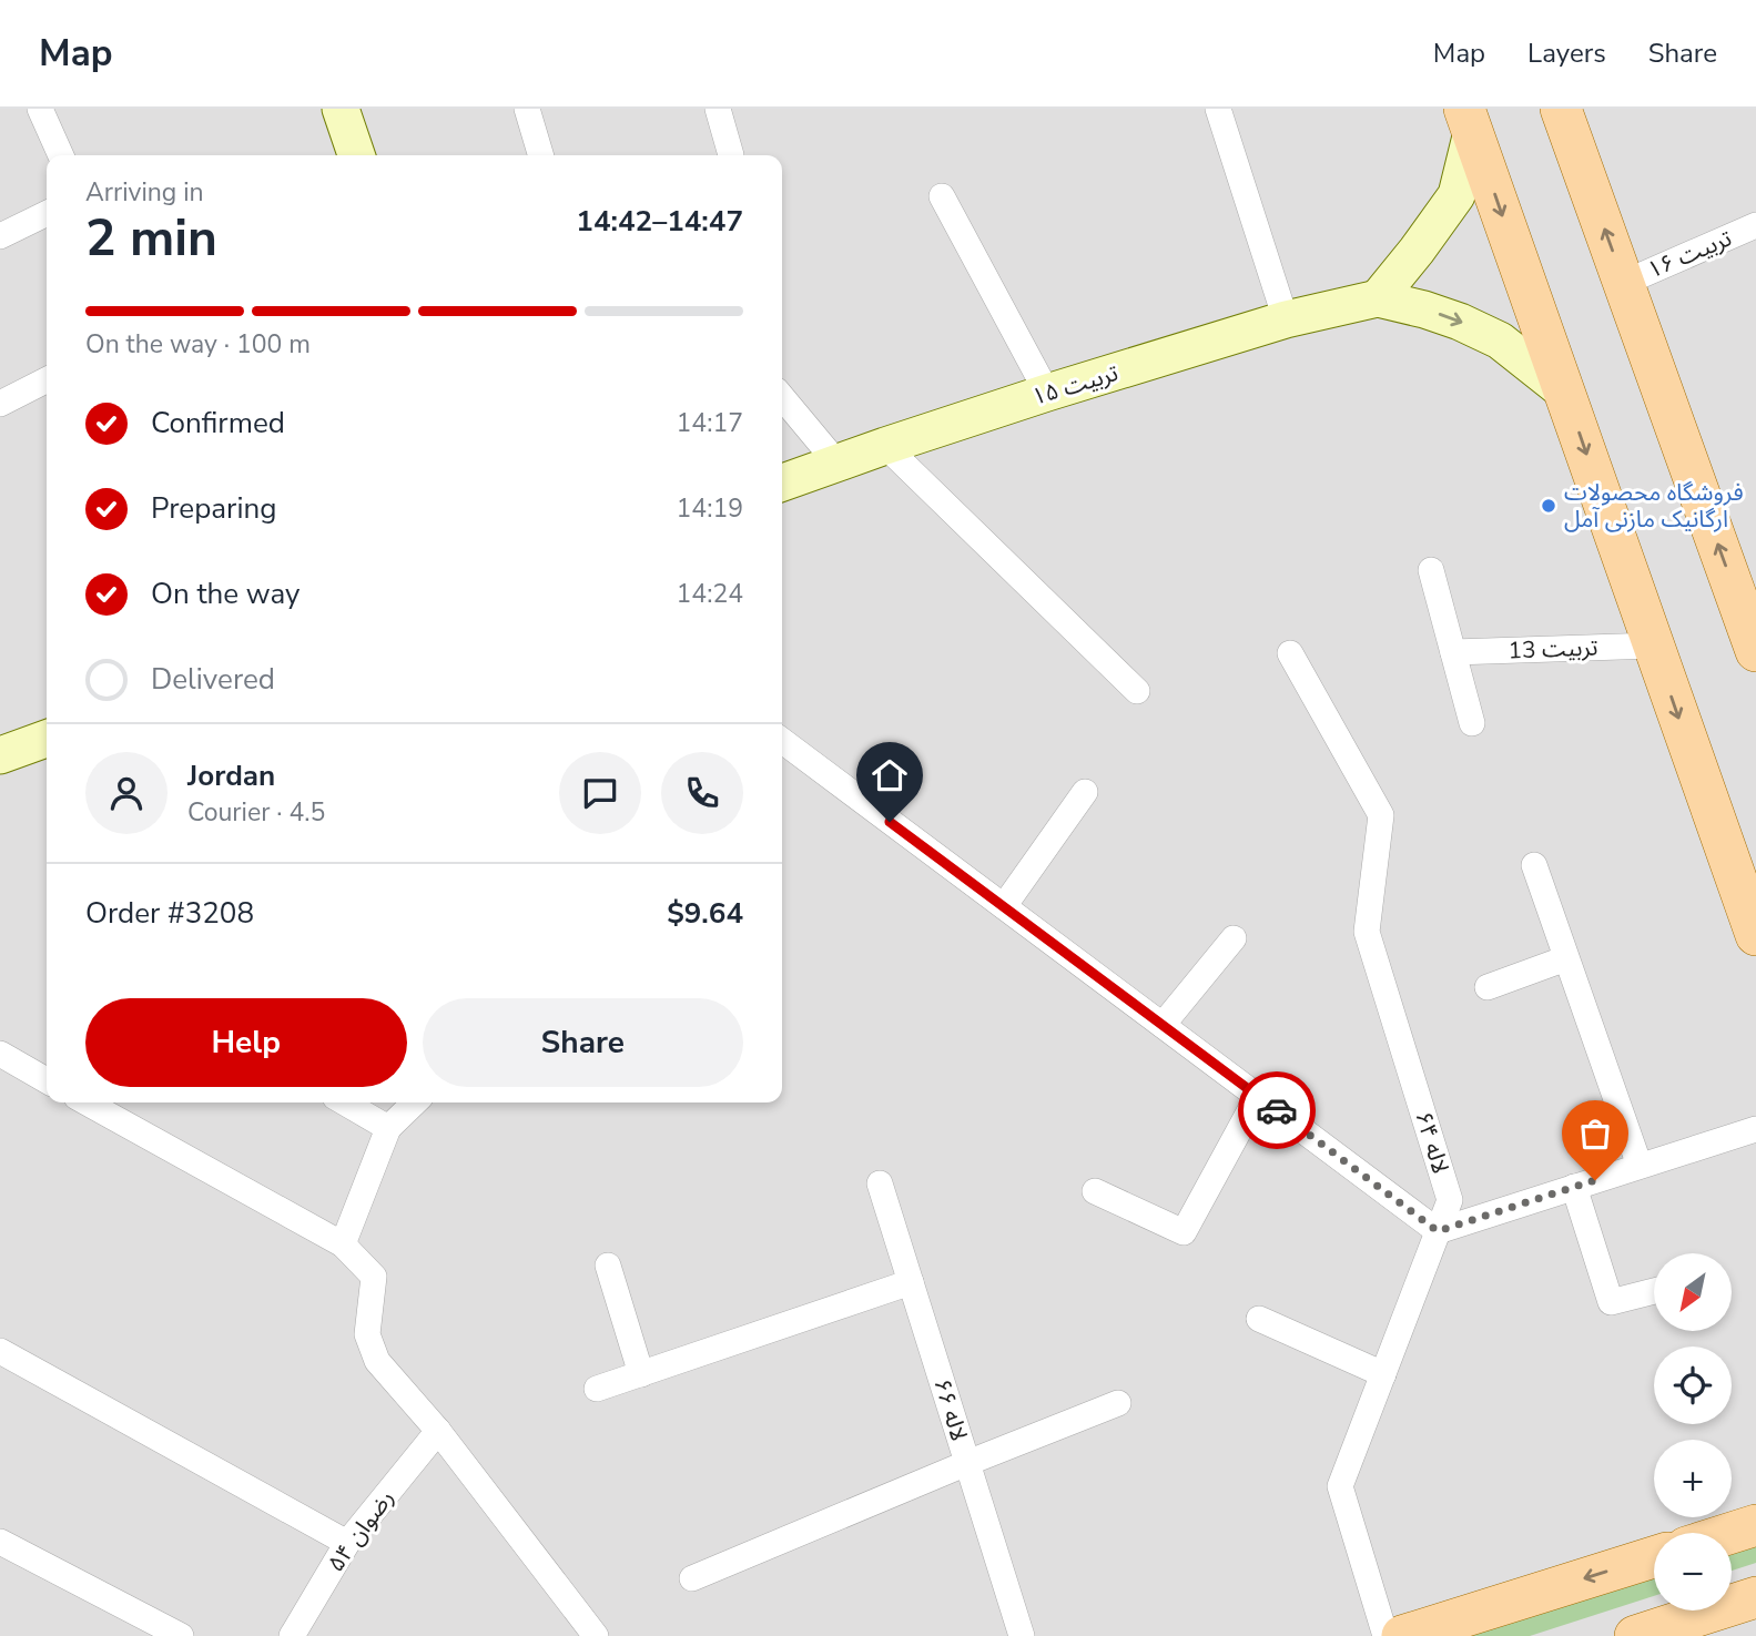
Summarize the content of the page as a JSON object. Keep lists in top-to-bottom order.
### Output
{
  "streets": {
    "street": [
      "تربیت ۱۶",
      "تربیت ۱۵",
      "تربیت 13",
      "لاله ۶۴",
      "لاله ۶۶",
      "رضوان ۵۴"
    ]
  },
  "places": ["فروشگاه محصولات ارگانیک مازنی آمل"],
  "north": "bottom left",
  "page": {
    "header": "Map",
    "nav": ["Map", "Layers", "Share"],
    "heading": ["2 min", "Arriving in", "14:42–14:47"],
    "panel": [
      "Jordan",
      "Courier · 4.5",
      "Order #3208",
      "$9.64"
    ],
    "bar": "On the way · 100 m",
    "list": [
      ["Confirmed", "14:17"],
      ["Preparing", "14:19"],
      ["On the way", "14:24"],
      "Delivered"
    ],
    "buttons": ["Help", "Share"],
    "map_buttons": ["+", "−"]
  }
}
